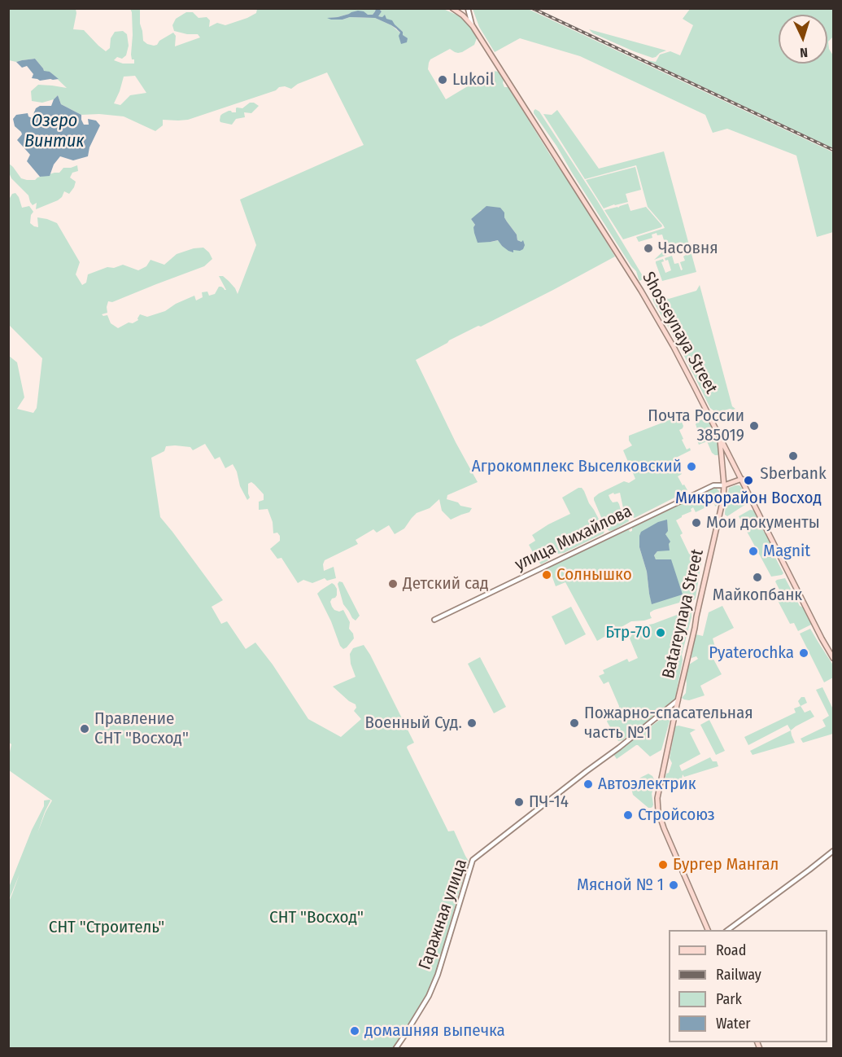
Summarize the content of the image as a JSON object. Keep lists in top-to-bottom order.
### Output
{
  "streets": {
    "main road": ["Shosseynaya Street", "Batareynaya Street"],
    "street": ["улица Михайлова", "Гаражная улица"]
  },
  "crossings": [
    ["Shosseynaya Street", "Batareynaya Street"],
    ["улица Михайлова", "Batareynaya Street"],
    ["Batareynaya Street", "Гаражная улица"]
  ],
  "water": ["Озеро Винтик"],
  "parks": ["СНТ \"Восход\"", "СНТ \"Строитель\""],
  "places": [
    "Lukoil",
    "Часовня",
    "Почта России 385019",
    "Sberbank",
    "Агрокомплекс Выселковский",
    "Микрорайон Восход",
    "Мои документы",
    "Magnit",
    "Солнышко",
    "Майкопбанк",
    "Детский сад",
    "Бтр-70",
    "Pyaterochka",
    "Военный Суд.",
    "Пожарно-спасательная часть №1",
    "Правление СНТ \"Восход\"",
    "Автоэлектрик",
    "ПЧ-14",
    "Стройсоюз",
    "Бургер Мангал",
    "Мясной № 1",
    "домашняя выпечка"
  ],
  "legend": [
    "Road",
    "Railway",
    "Park",
    "Water"
  ],
  "north": "bottom"
}
